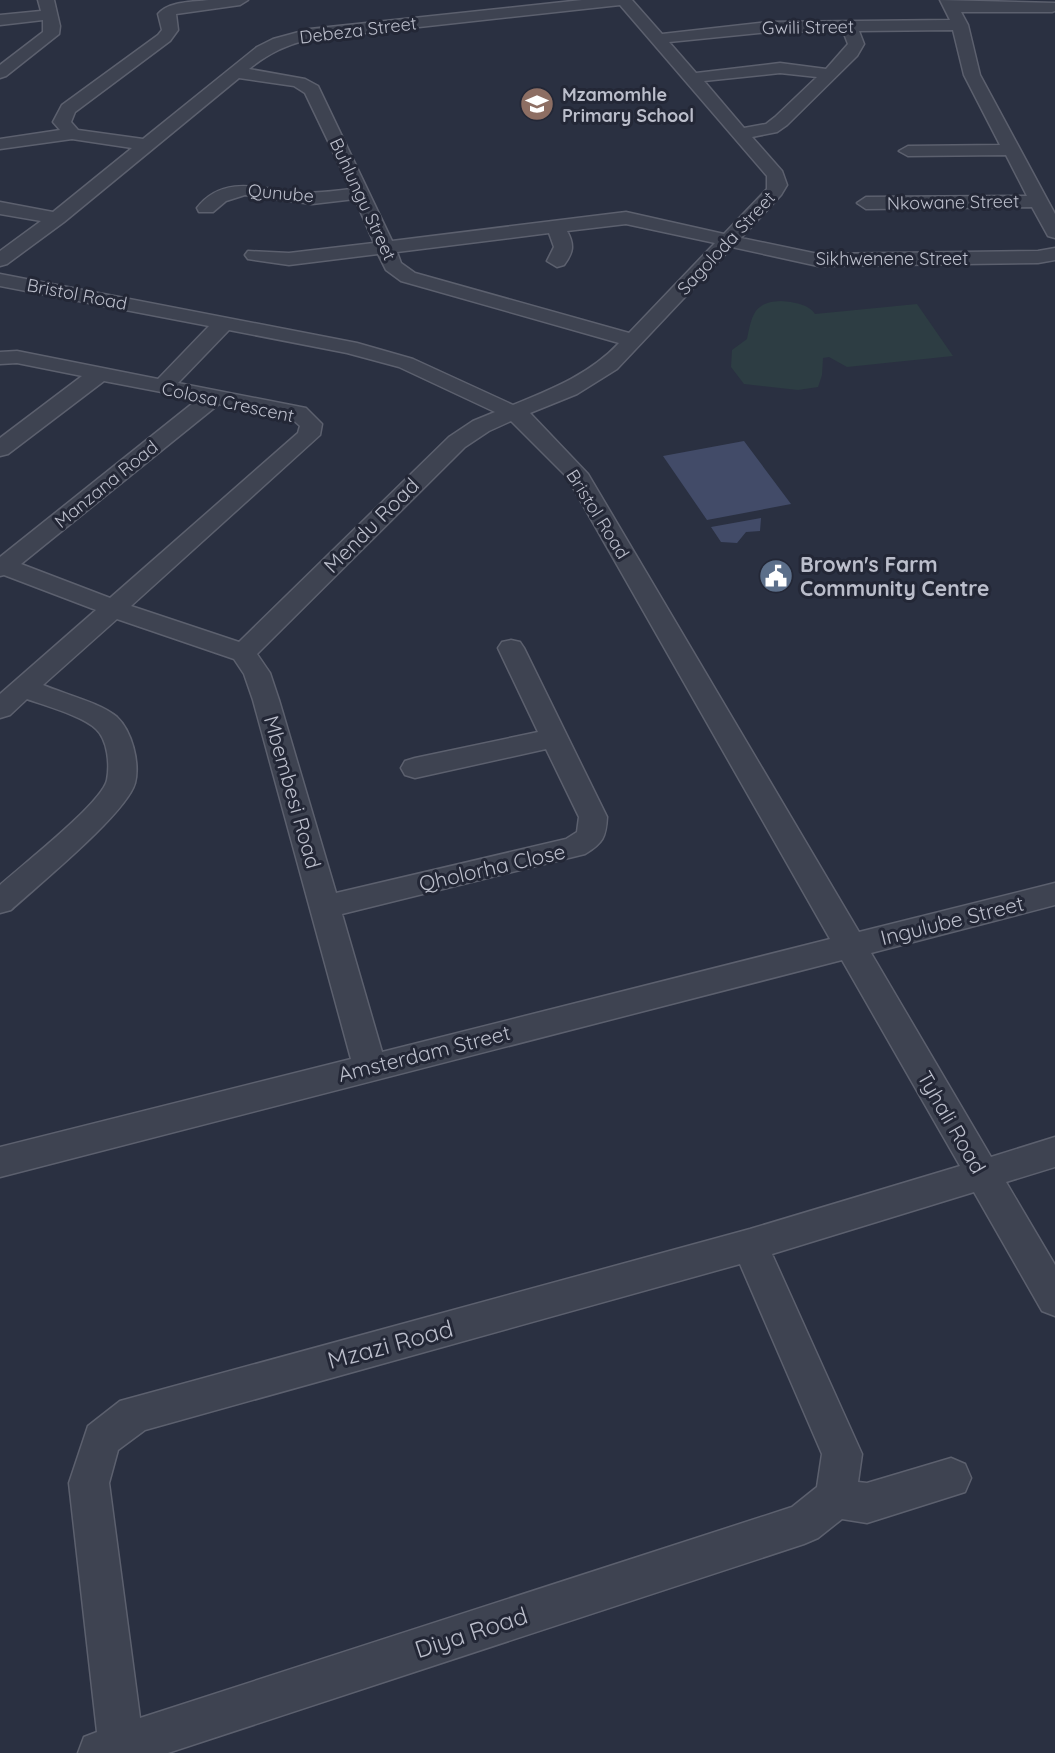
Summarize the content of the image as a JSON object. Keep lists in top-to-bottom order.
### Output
{
  "streets": {
    "street": [
      "Gwili Street",
      "Debeza Street",
      "Qunube",
      "Buhlungu Street",
      "Nkowane Street",
      "Sagoloda Street",
      "Sikhwenene Street",
      "Bristol Road",
      "Colosa Crescent",
      "Manzana Road",
      "Mendu Road",
      "Mbembesi Road",
      "Qholorha Close",
      "Ingulube Street",
      "Amsterdam Street",
      "Tyhali Road",
      "Mzazi Road",
      "Diya Road"
    ]
  },
  "crossings": [
    ["Gwili Street", "Sagoloda Street"],
    ["Debeza Street", "Buhlungu Street"],
    ["Debeza Street", "Sagoloda Street"],
    ["Qunube", "Buhlungu Street"],
    ["Buhlungu Street", "Sagoloda Street"],
    ["Buhlungu Street", "Sikhwenene Street"],
    ["Sagoloda Street", "Sikhwenene Street"],
    ["Sagoloda Street", "Bristol Road"],
    ["Sagoloda Street", "Mendu Road"],
    ["Bristol Road", "Mendu Road"],
    ["Bristol Road", "Ingulube Street"],
    ["Bristol Road", "Amsterdam Street"],
    ["Bristol Road", "Tyhali Road"],
    ["Colosa Crescent", "Manzana Road"],
    ["Mendu Road", "Mbembesi Road"],
    ["Mbembesi Road", "Qholorha Close"],
    ["Mbembesi Road", "Amsterdam Street"],
    ["Ingulube Street", "Amsterdam Street"],
    ["Ingulube Street", "Tyhali Road"],
    ["Amsterdam Street", "Tyhali Road"],
    ["Tyhali Road", "Mzazi Road"],
    ["Mzazi Road", "Diya Road"]
  ],
  "places": {
    "school or university": ["Mzamomhle Primary School"],
    "public building": ["Brown's Farm Community Centre"]
  }
}
